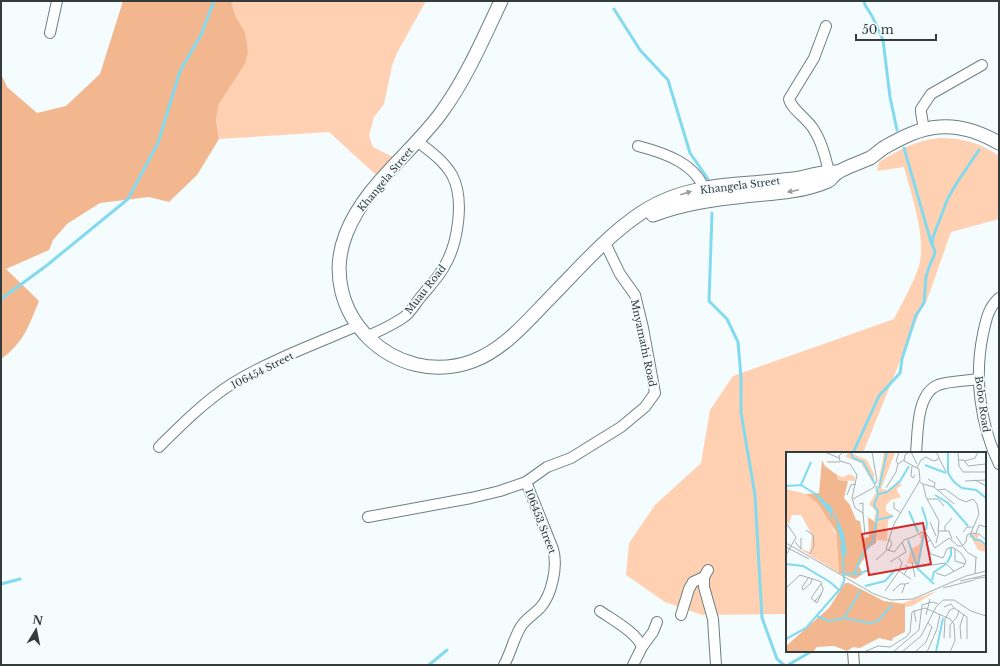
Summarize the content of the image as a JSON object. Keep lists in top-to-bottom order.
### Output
{
  "streets": {
    "street": [
      "Khangela Street",
      "Muau Road",
      "Mnyamathi Road",
      "106454 Street",
      "Bobo Road",
      "106453 Street"
    ]
  },
  "crossings": [
    ["Khangela Street", "Muau Road"],
    ["Khangela Street", "Mnyamathi Road"],
    ["Khangela Street", "106454 Street"],
    ["Mnyamathi Road", "106453 Street"]
  ],
  "scale_bar": "50 m",
  "north": "top"
}
